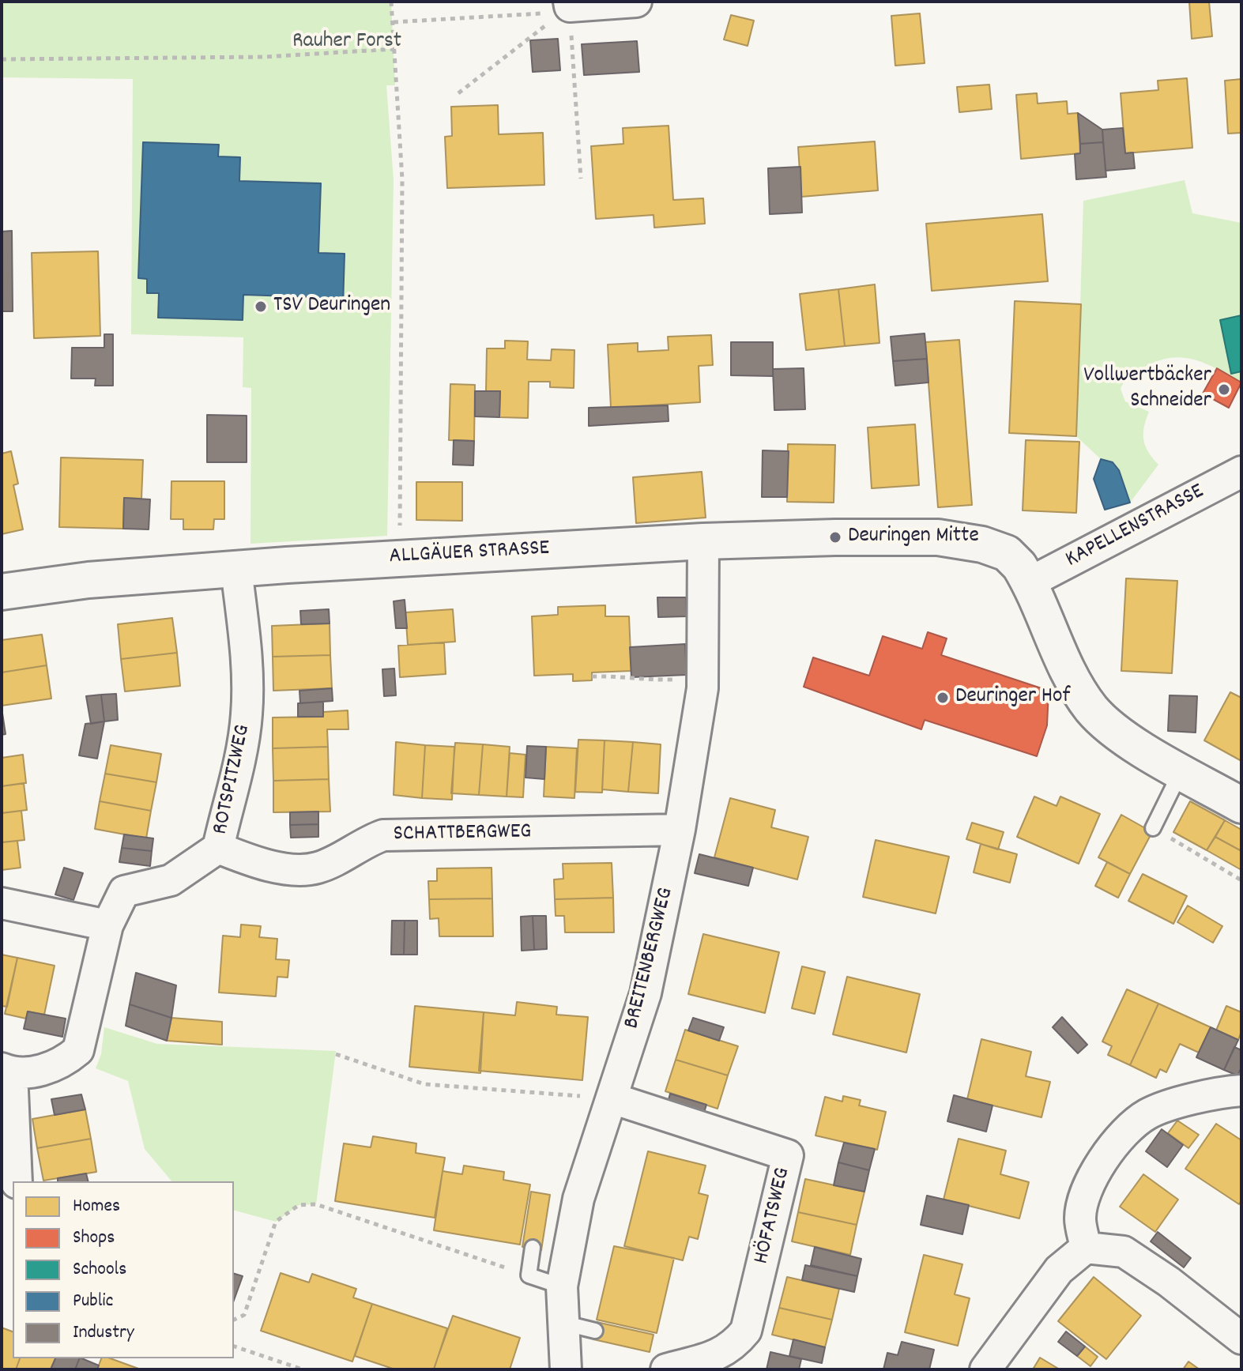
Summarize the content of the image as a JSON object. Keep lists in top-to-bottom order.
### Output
{
  "streets": {
    "street": [
      "KAPELLENSTRASSE",
      "ALLGÄUER STRASSE",
      "ROTSPITZWEG",
      "SCHATTBERGWEG",
      "BREITENBERGWEG",
      "HÖFATSWEG"
    ]
  },
  "crossings": [
    ["KAPELLENSTRASSE", "ALLGÄUER STRASSE"],
    ["ALLGÄUER STRASSE", "ROTSPITZWEG"],
    ["ALLGÄUER STRASSE", "BREITENBERGWEG"],
    ["ROTSPITZWEG", "SCHATTBERGWEG"],
    ["SCHATTBERGWEG", "BREITENBERGWEG"],
    ["BREITENBERGWEG", "HÖFATSWEG"]
  ],
  "parks": ["Rauher Forst"],
  "places": [
    "TSV Deuringen",
    "Vollwertbäcker Schneider",
    "Deuringen Mitte",
    "Deuringer Hof"
  ],
  "legend": [
    "Homes",
    "Shops",
    "Schools",
    "Public",
    "Industry"
  ]
}
